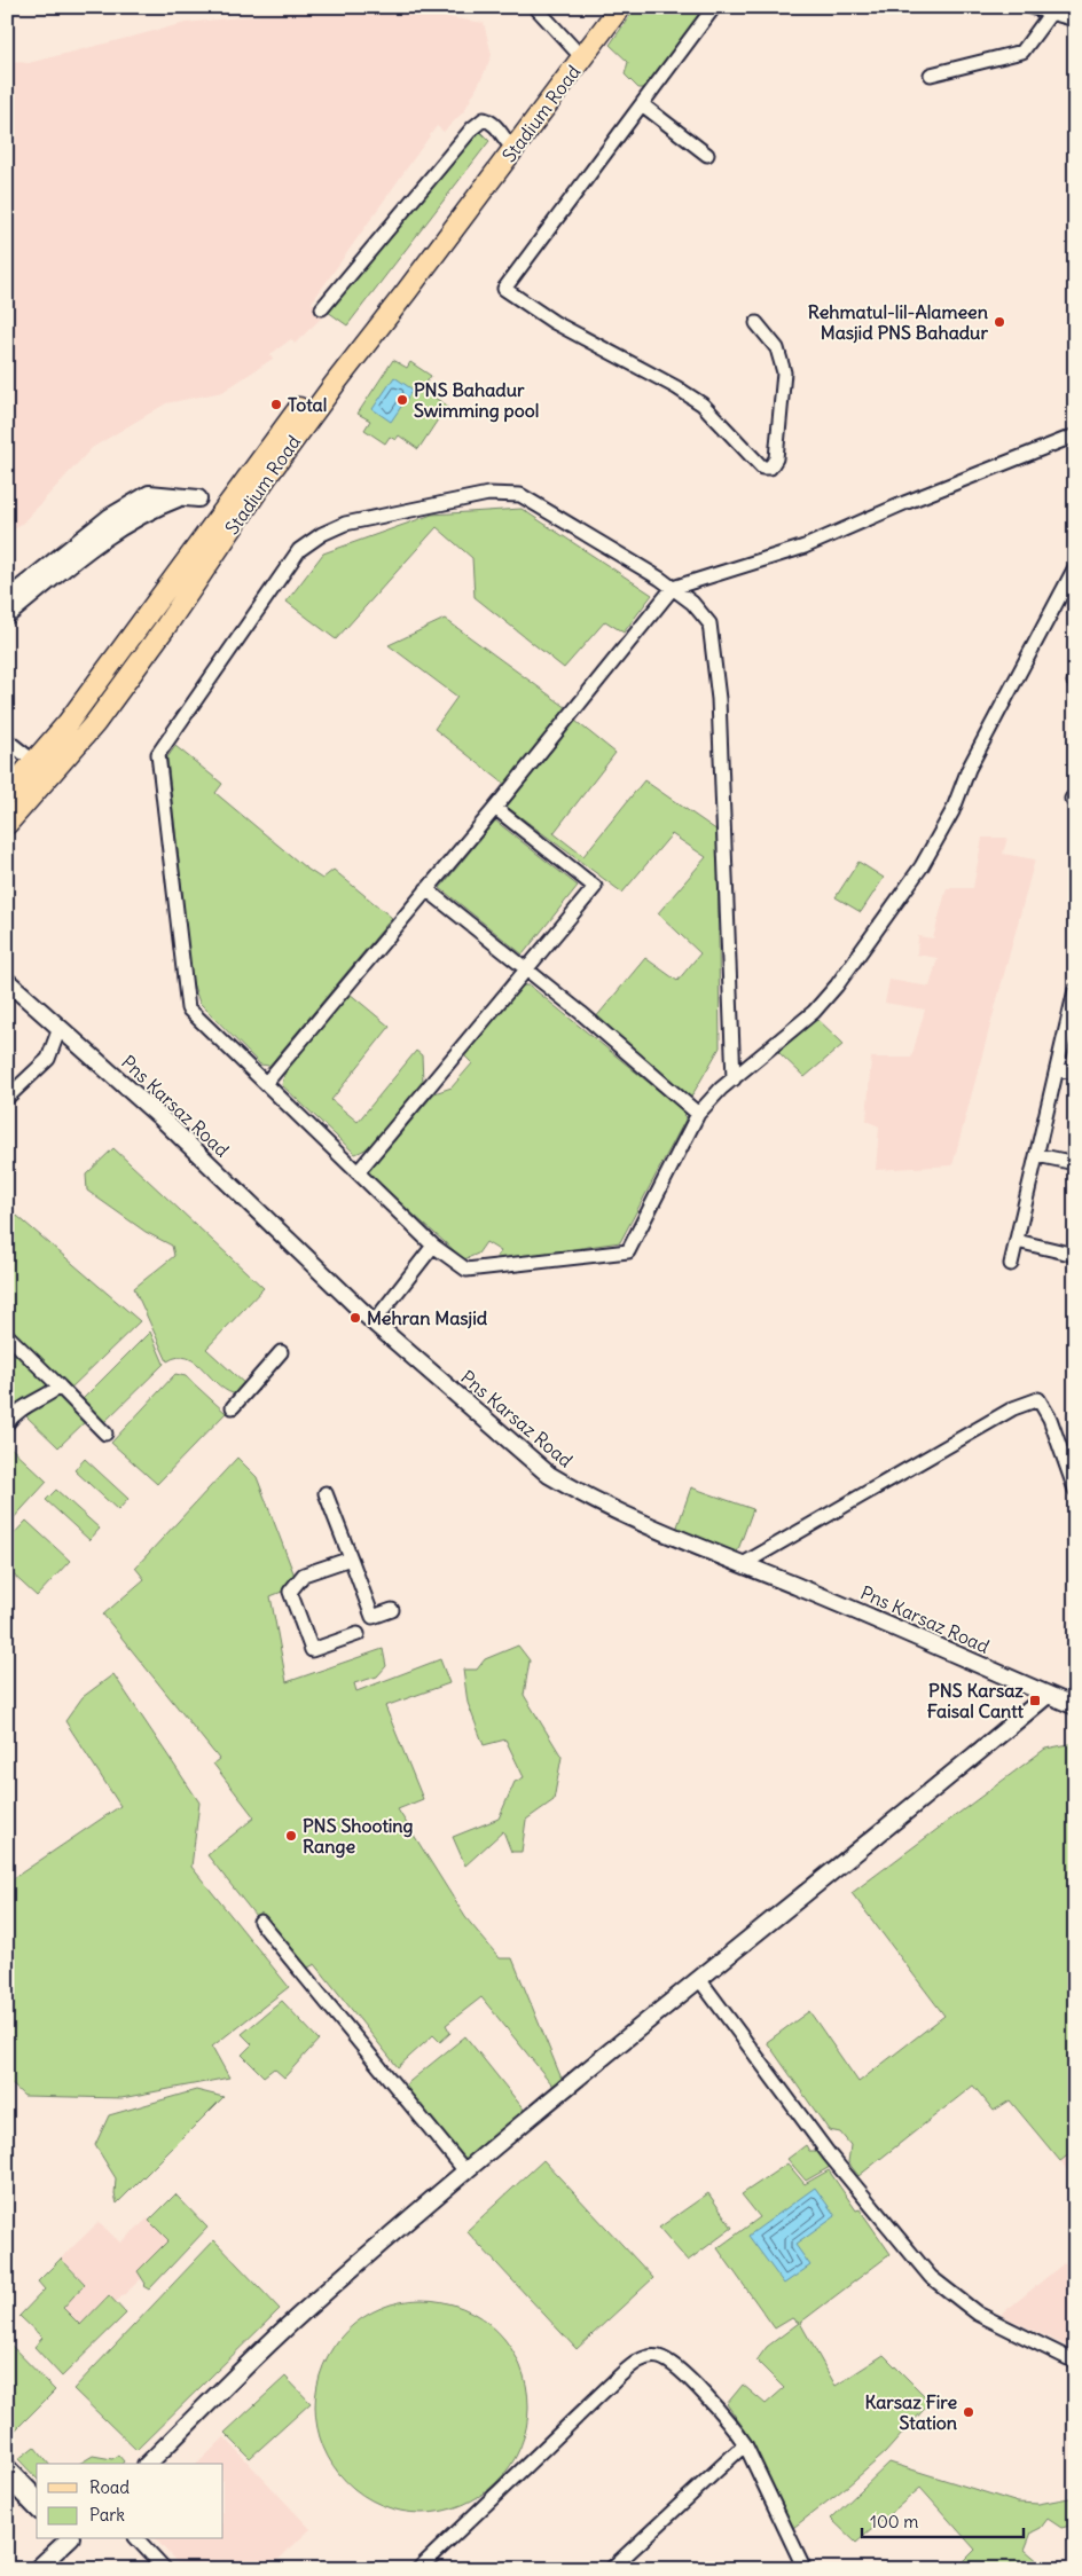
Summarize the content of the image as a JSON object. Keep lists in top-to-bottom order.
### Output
{
  "streets": {
    "main road": ["Stadium Road"],
    "street": ["Pns Karsaz Road"]
  },
  "places": {
    "other": [
      "Rehmatul-lil-Alameen Masjid PNS Bahadur",
      "PNS Bahadur Swimming pool",
      "Total",
      "Mehran Masjid",
      "PNS Shooting Range",
      "Karsaz Fire Station"
    ],
    "transit": ["PNS Karsaz Faisal Cantt"]
  },
  "legend": ["Road", "Park"],
  "scale_bar": "100 m"
}
